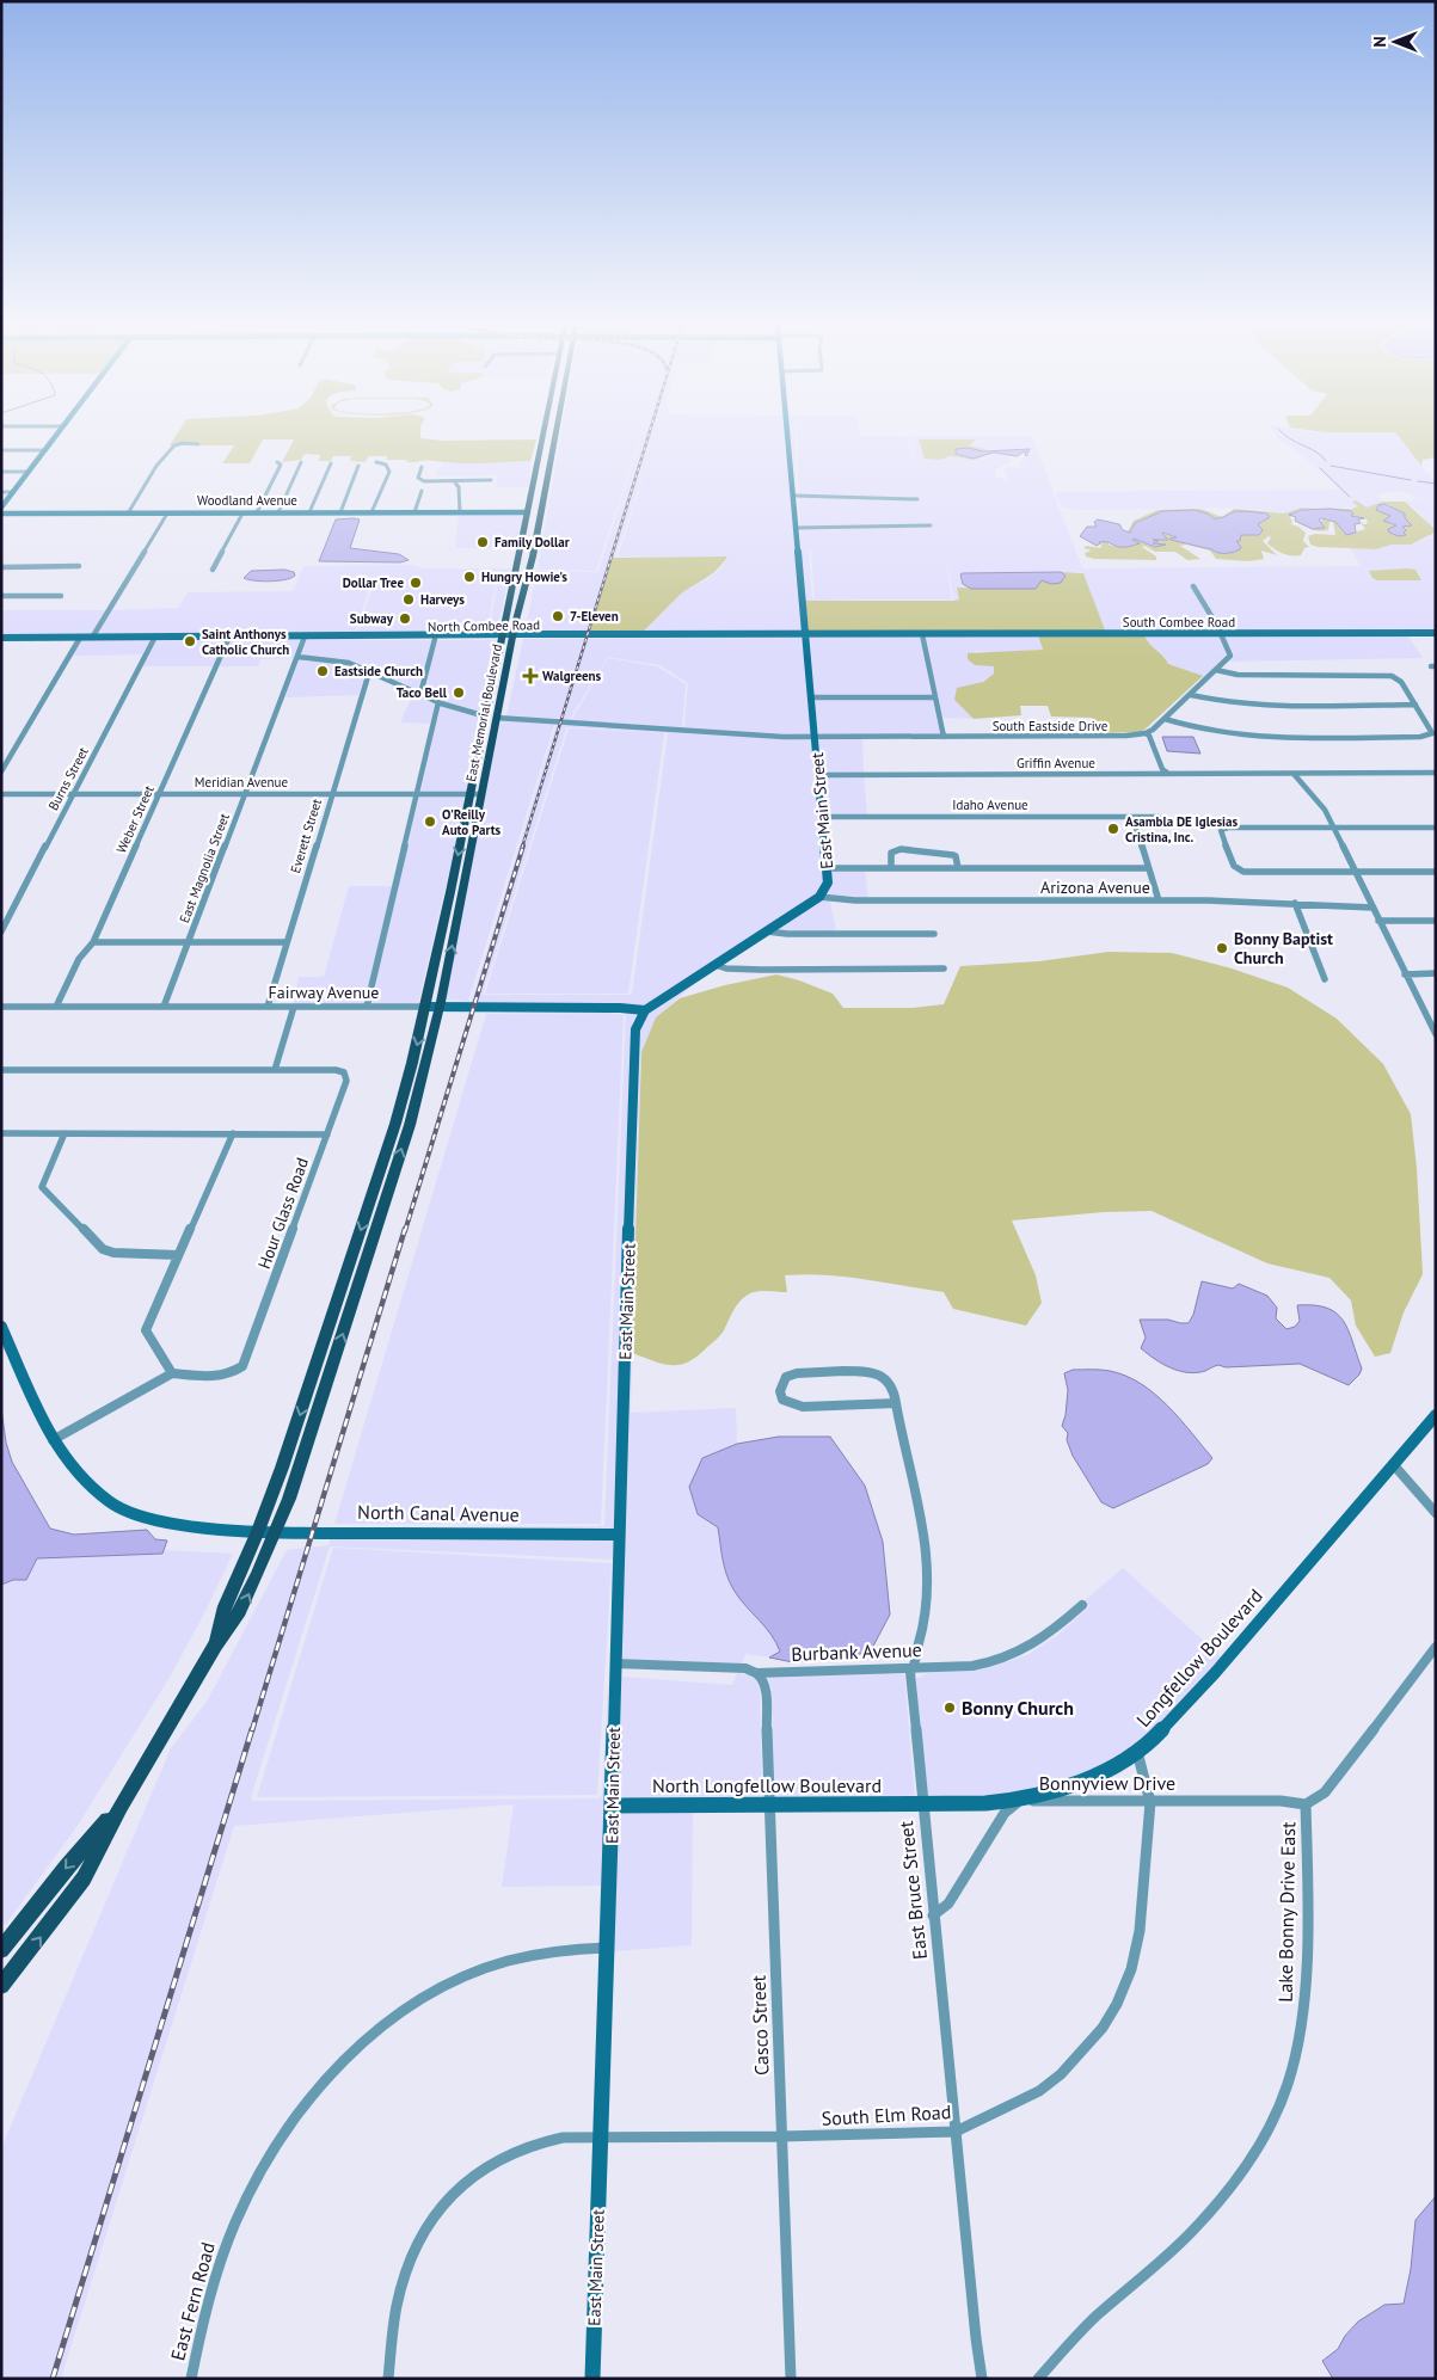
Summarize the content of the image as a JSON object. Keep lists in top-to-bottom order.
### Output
{
  "streets": {
    "main road": [
      "Woodland Avenue",
      "South Combee Road",
      "North Combee Road",
      "East Memorial Boulevard",
      "East Main Street",
      "Fairway Avenue",
      "North Canal Avenue",
      "Longfellow Boulevard",
      "North Longfellow Boulevard"
    ],
    "street": [
      "South Eastside Drive",
      "Griffin Avenue",
      "Burns Street",
      "Meridian Avenue",
      "Idaho Avenue",
      "Weber Street",
      "Everett Street",
      "East Magnolia Street",
      "Arizona Avenue",
      "Hour Glass Road",
      "Burbank Avenue",
      "Bonnyview Drive",
      "East Bruce Street",
      "Lake Bonny Drive East",
      "Casco Street",
      "South Elm Road",
      "East Fern Road"
    ]
  },
  "crossings": [
    ["Woodland Avenue", "East Memorial Boulevard"],
    ["South Combee Road", "North Combee Road"],
    ["South Combee Road", "East Main Street"],
    ["North Combee Road", "East Memorial Boulevard"],
    ["North Combee Road", "Burns Street"],
    ["North Combee Road", "East Main Street"],
    ["North Combee Road", "Weber Street"],
    ["North Combee Road", "East Magnolia Street"],
    ["East Memorial Boulevard", "South Eastside Drive"],
    ["East Memorial Boulevard", "Meridian Avenue"],
    ["South Eastside Drive", "East Main Street"],
    ["Griffin Avenue", "East Main Street"],
    ["Burns Street", "Meridian Avenue"],
    ["Meridian Avenue", "Weber Street"],
    ["Meridian Avenue", "Everett Street"],
    ["Meridian Avenue", "East Magnolia Street"],
    ["Idaho Avenue", "East Main Street"],
    ["East Main Street", "Arizona Avenue"],
    ["East Main Street", "Fairway Avenue"],
    ["East Main Street", "North Canal Avenue"],
    ["East Main Street", "Burbank Avenue"],
    ["East Main Street", "North Longfellow Boulevard"],
    ["East Main Street", "South Elm Road"],
    ["East Main Street", "East Fern Road"],
    ["Weber Street", "Fairway Avenue"],
    ["Everett Street", "Fairway Avenue"],
    ["East Magnolia Street", "Fairway Avenue"],
    ["Burbank Avenue", "East Bruce Street"],
    ["Burbank Avenue", "Casco Street"],
    ["Longfellow Boulevard", "Bonnyview Drive"],
    ["Longfellow Boulevard", "North Longfellow Boulevard"],
    ["Longfellow Boulevard", "East Bruce Street"],
    ["Longfellow Boulevard", "South Elm Road"],
    ["Bonnyview Drive", "East Bruce Street"],
    ["Bonnyview Drive", "Lake Bonny Drive East"],
    ["Bonnyview Drive", "South Elm Road"],
    ["North Longfellow Boulevard", "East Bruce Street"],
    ["North Longfellow Boulevard", "Casco Street"],
    ["East Bruce Street", "South Elm Road"],
    ["Casco Street", "South Elm Road"]
  ],
  "places": {
    "other": [
      "Family Dollar",
      "Hungry Howie's",
      "Dollar Tree",
      "Harveys",
      "7-Eleven",
      "Subway",
      "Saint Anthonys Catholic Church",
      "Eastside Church",
      "Taco Bell",
      "O'Reilly Auto Parts",
      "Asambla DE Iglesias Cristina, Inc.",
      "Bonny Baptist Church",
      "Bonny Church"
    ],
    "health": ["Walgreens"]
  },
  "north": "left"
}
